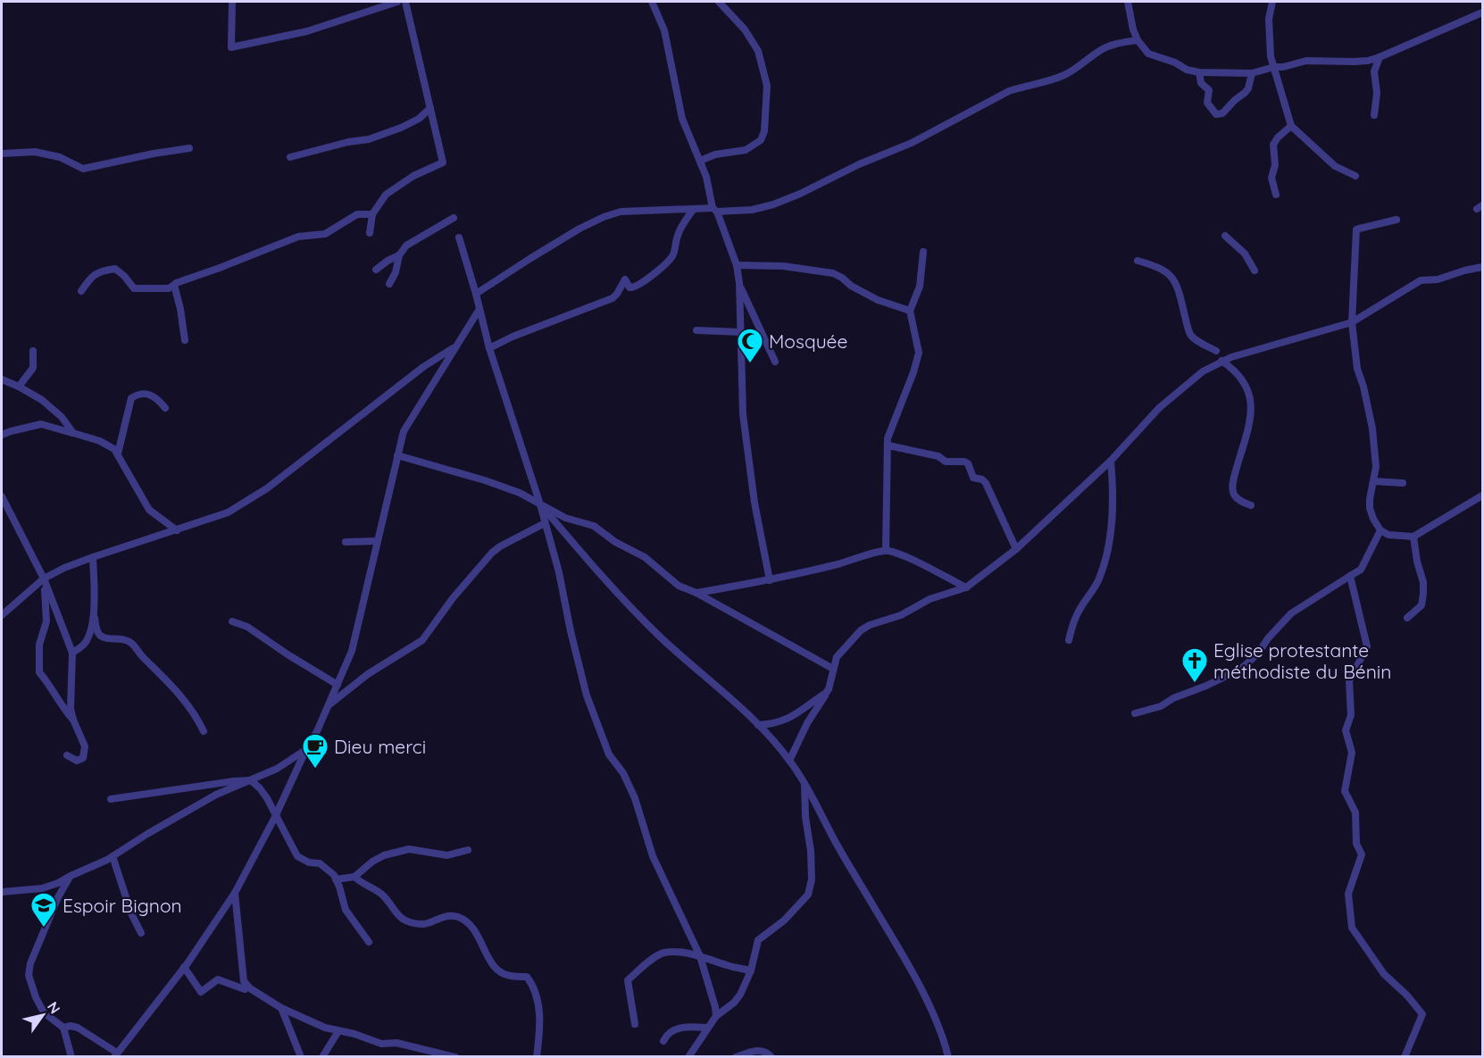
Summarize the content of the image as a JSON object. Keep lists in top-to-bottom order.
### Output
{
  "places": {
    "mosque": ["Mosquée"],
    "church": ["Eglise protestante méthodiste du Bénin"],
    "cafe": ["Dieu merci"],
    "school or university": ["Espoir Bignon"]
  },
  "north": "top right"
}
